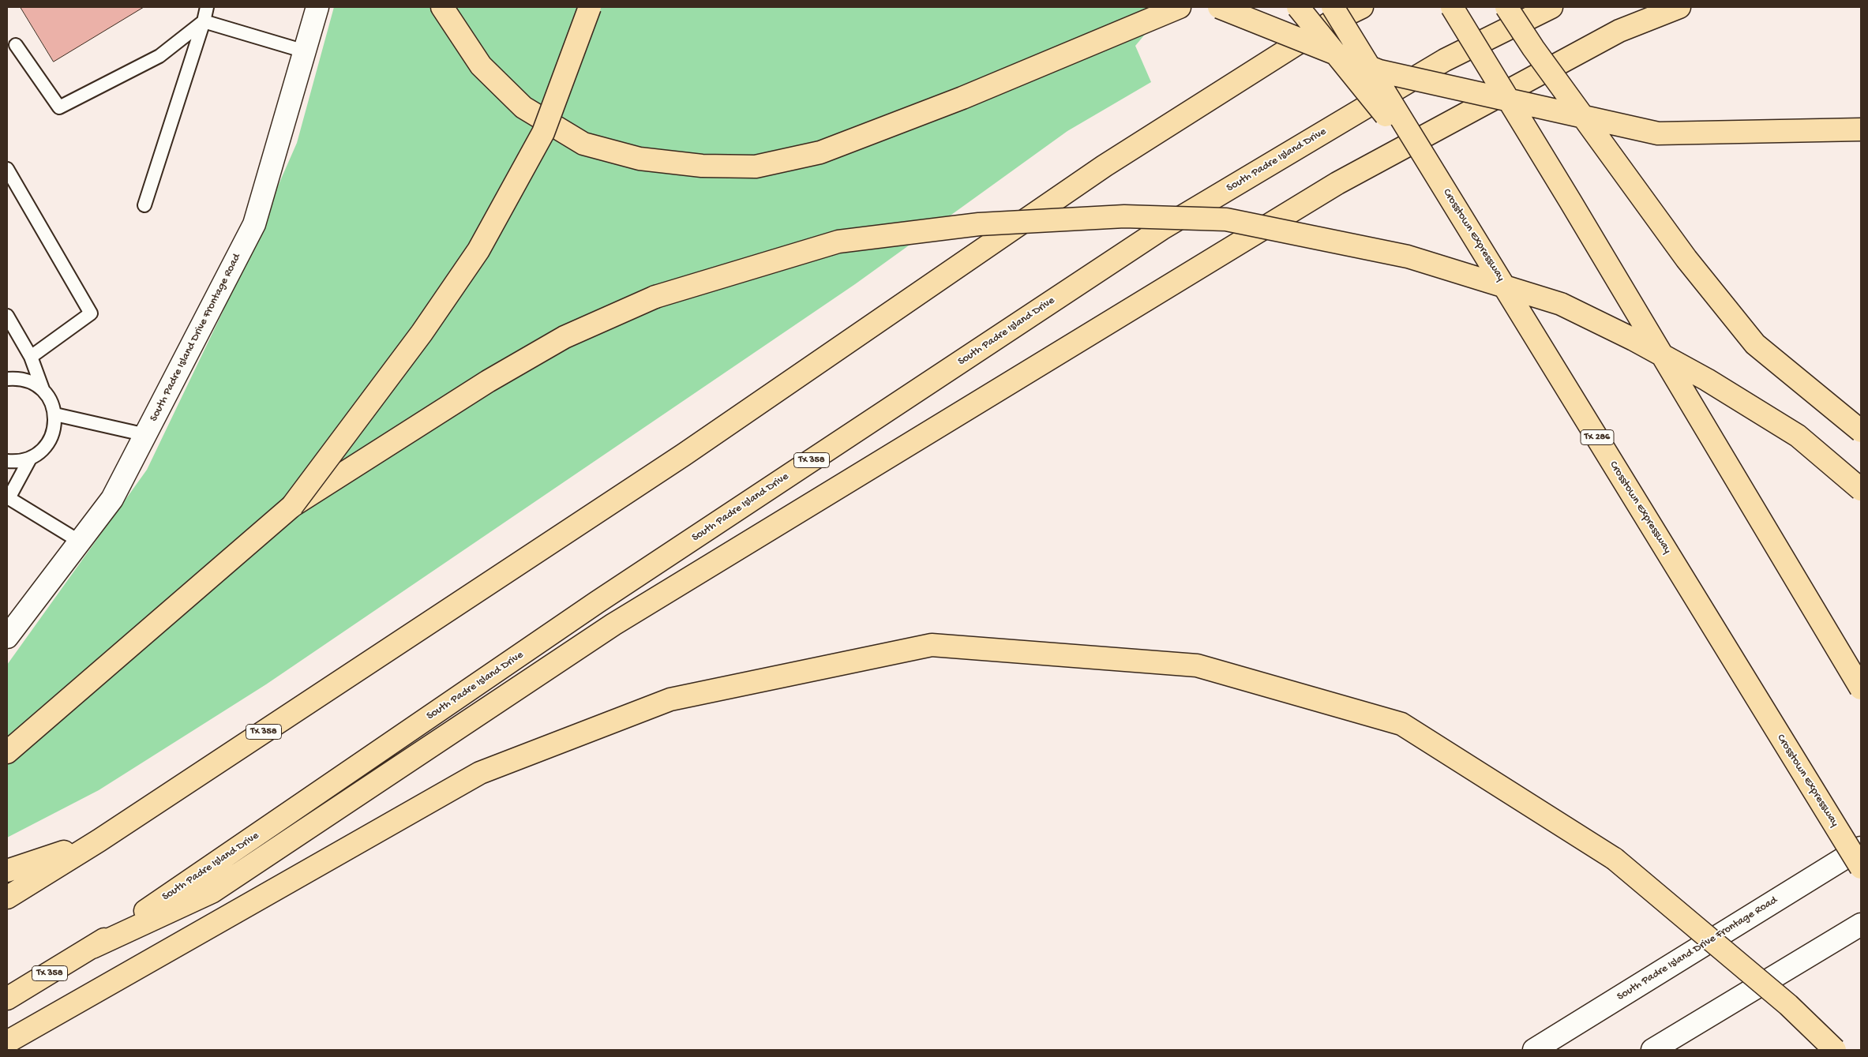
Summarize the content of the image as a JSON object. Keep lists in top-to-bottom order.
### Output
{
  "streets": {
    "highway": [
      "South Padre Island Drive",
      "Crosstown Expressway",
      "TX 286",
      "TX 358"
    ],
    "main road": ["South Padre Island Drive Frontage Road"]
  }
}
